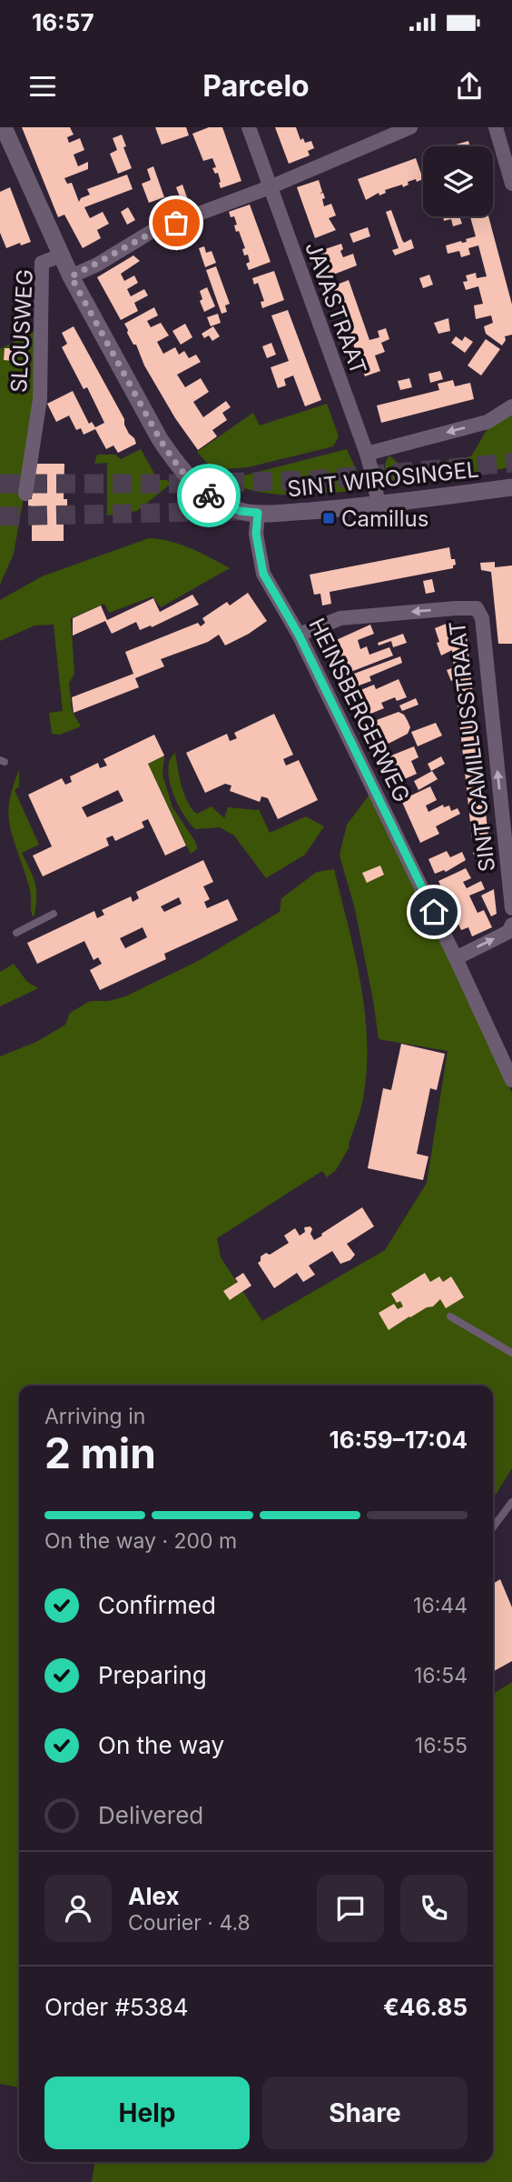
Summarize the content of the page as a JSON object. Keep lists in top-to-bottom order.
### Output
{
  "streets": {
    "street": [
      "JAVASTRAAT",
      "SLOUSWEG",
      "SINT WIROSINGEL",
      "HEINSBERGERWEG",
      "SINT CAMILLUSSTRAAT"
    ]
  },
  "crossings": [
    ["JAVASTRAAT", "SINT WIROSINGEL"],
    ["SINT WIROSINGEL", "HEINSBERGERWEG"],
    ["HEINSBERGERWEG", "SINT CAMILLUSSTRAAT"]
  ],
  "places": {
    "transit": ["Camillus"]
  },
  "page": {
    "status": "16:57",
    "header": "Parcelo",
    "heading": ["2 min", "Arriving in", "16:59–17:04"],
    "panel": [
      "Alex",
      "Courier · 4.8",
      "Order #5384",
      "€46.85"
    ],
    "bar": "On the way · 200 m",
    "list": [
      ["Confirmed", "16:44"],
      ["Preparing", "16:54"],
      ["On the way", "16:55"],
      "Delivered"
    ],
    "buttons": ["Help", "Share"]
  }
}
